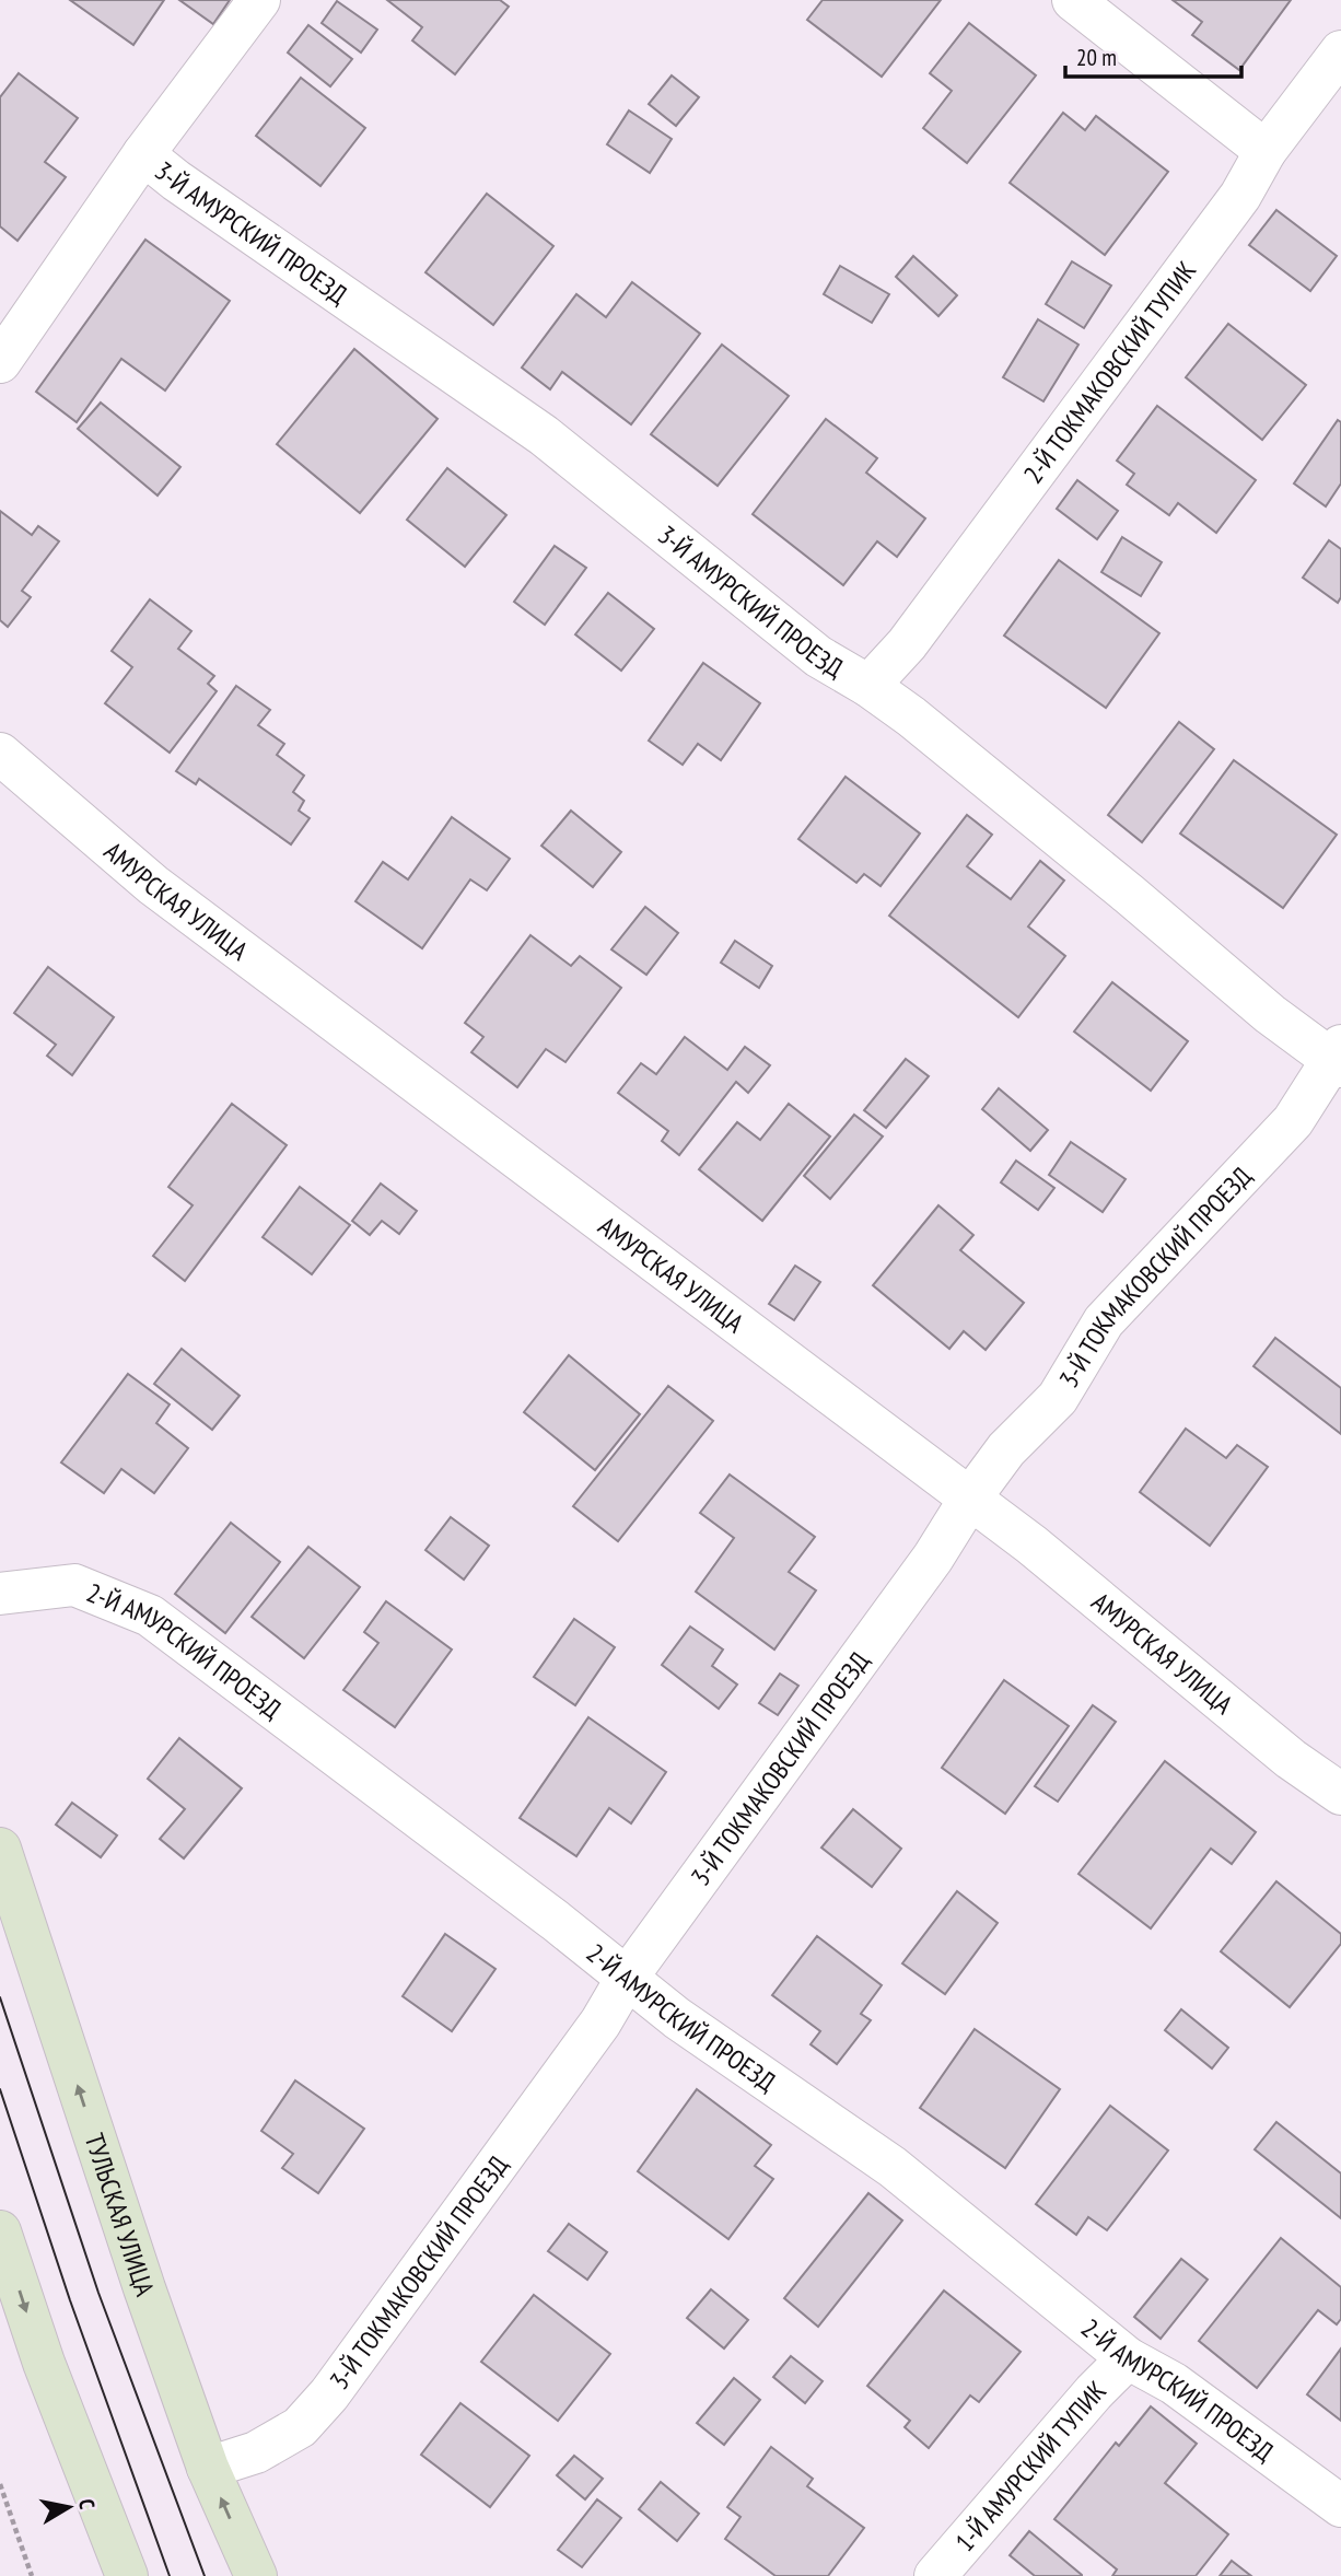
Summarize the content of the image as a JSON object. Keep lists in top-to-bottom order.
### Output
{
  "streets": {
    "street": [
      "3-Й АМУРСКИЙ ПРОЕЗД",
      "2-Й ТОКМАКОВСКИЙ ТУПИК",
      "АМУРСКАЯ УЛИЦА",
      "3-Й ТОКМАКОВСКИЙ ПРОЕЗД",
      "2-Й АМУРСКИЙ ПРОЕЗД",
      "ТУЛЬСКАЯ УЛИЦА",
      "1-Й АМУРСКИЙ ТУПИК"
    ]
  },
  "crossings": [
    ["3-Й АМУРСКИЙ ПРОЕЗД", "2-Й ТОКМАКОВСКИЙ ТУПИК"],
    ["3-Й АМУРСКИЙ ПРОЕЗД", "3-Й ТОКМАКОВСКИЙ ПРОЕЗД"],
    ["АМУРСКАЯ УЛИЦА", "3-Й ТОКМАКОВСКИЙ ПРОЕЗД"],
    ["3-Й ТОКМАКОВСКИЙ ПРОЕЗД", "2-Й АМУРСКИЙ ПРОЕЗД"],
    ["3-Й ТОКМАКОВСКИЙ ПРОЕЗД", "ТУЛЬСКАЯ УЛИЦА"],
    ["2-Й АМУРСКИЙ ПРОЕЗД", "1-Й АМУРСКИЙ ТУПИК"]
  ],
  "scale_bar": "20 m",
  "north": "right"
}
